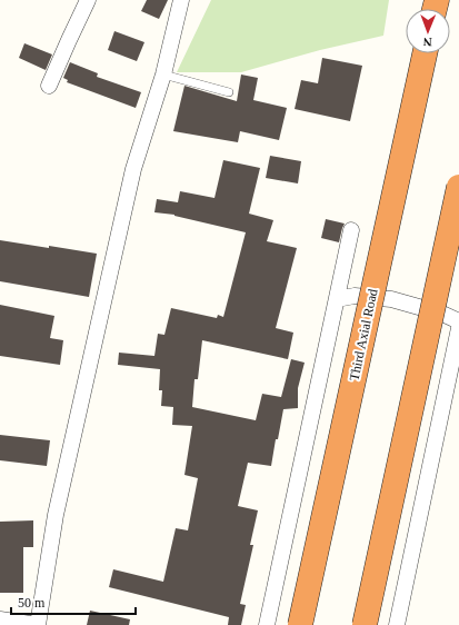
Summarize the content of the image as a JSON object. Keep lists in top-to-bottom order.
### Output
{
  "streets": {
    "highway": ["Third Axial Road"]
  },
  "scale_bar": "50 m",
  "north": "bottom"
}
